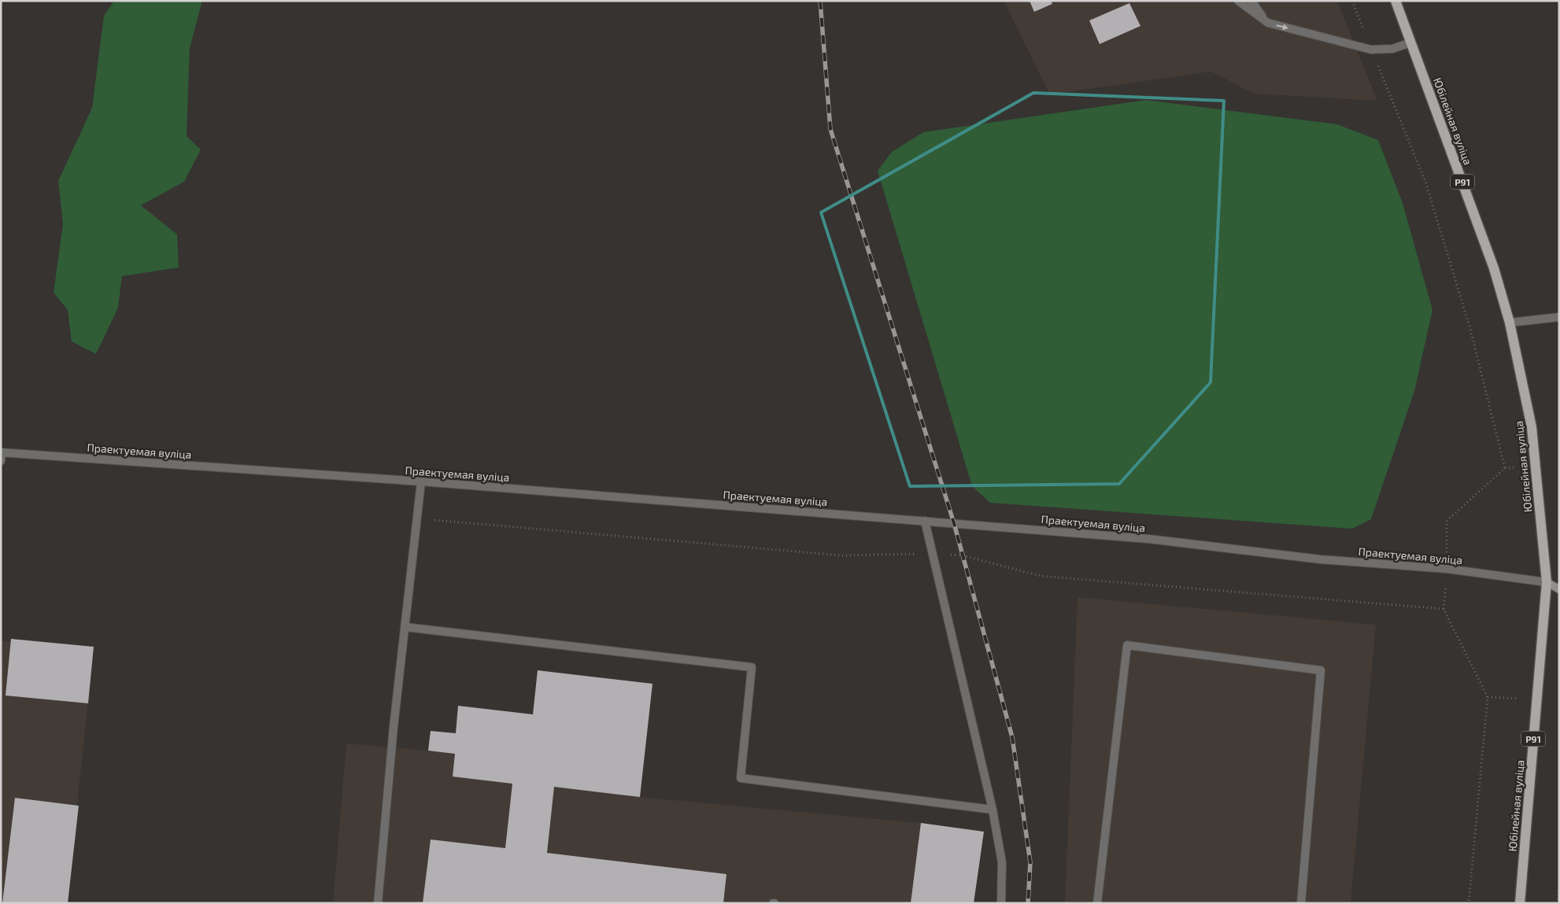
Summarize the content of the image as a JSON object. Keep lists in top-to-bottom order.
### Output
{
  "streets": {
    "main road": ["Юбілейная вуліца", "Р91"],
    "street": ["Праектуемая вуліца"]
  },
  "crossings": [
    ["Юбілейная вуліца", "Праектуемая вуліца"]
  ]
}
